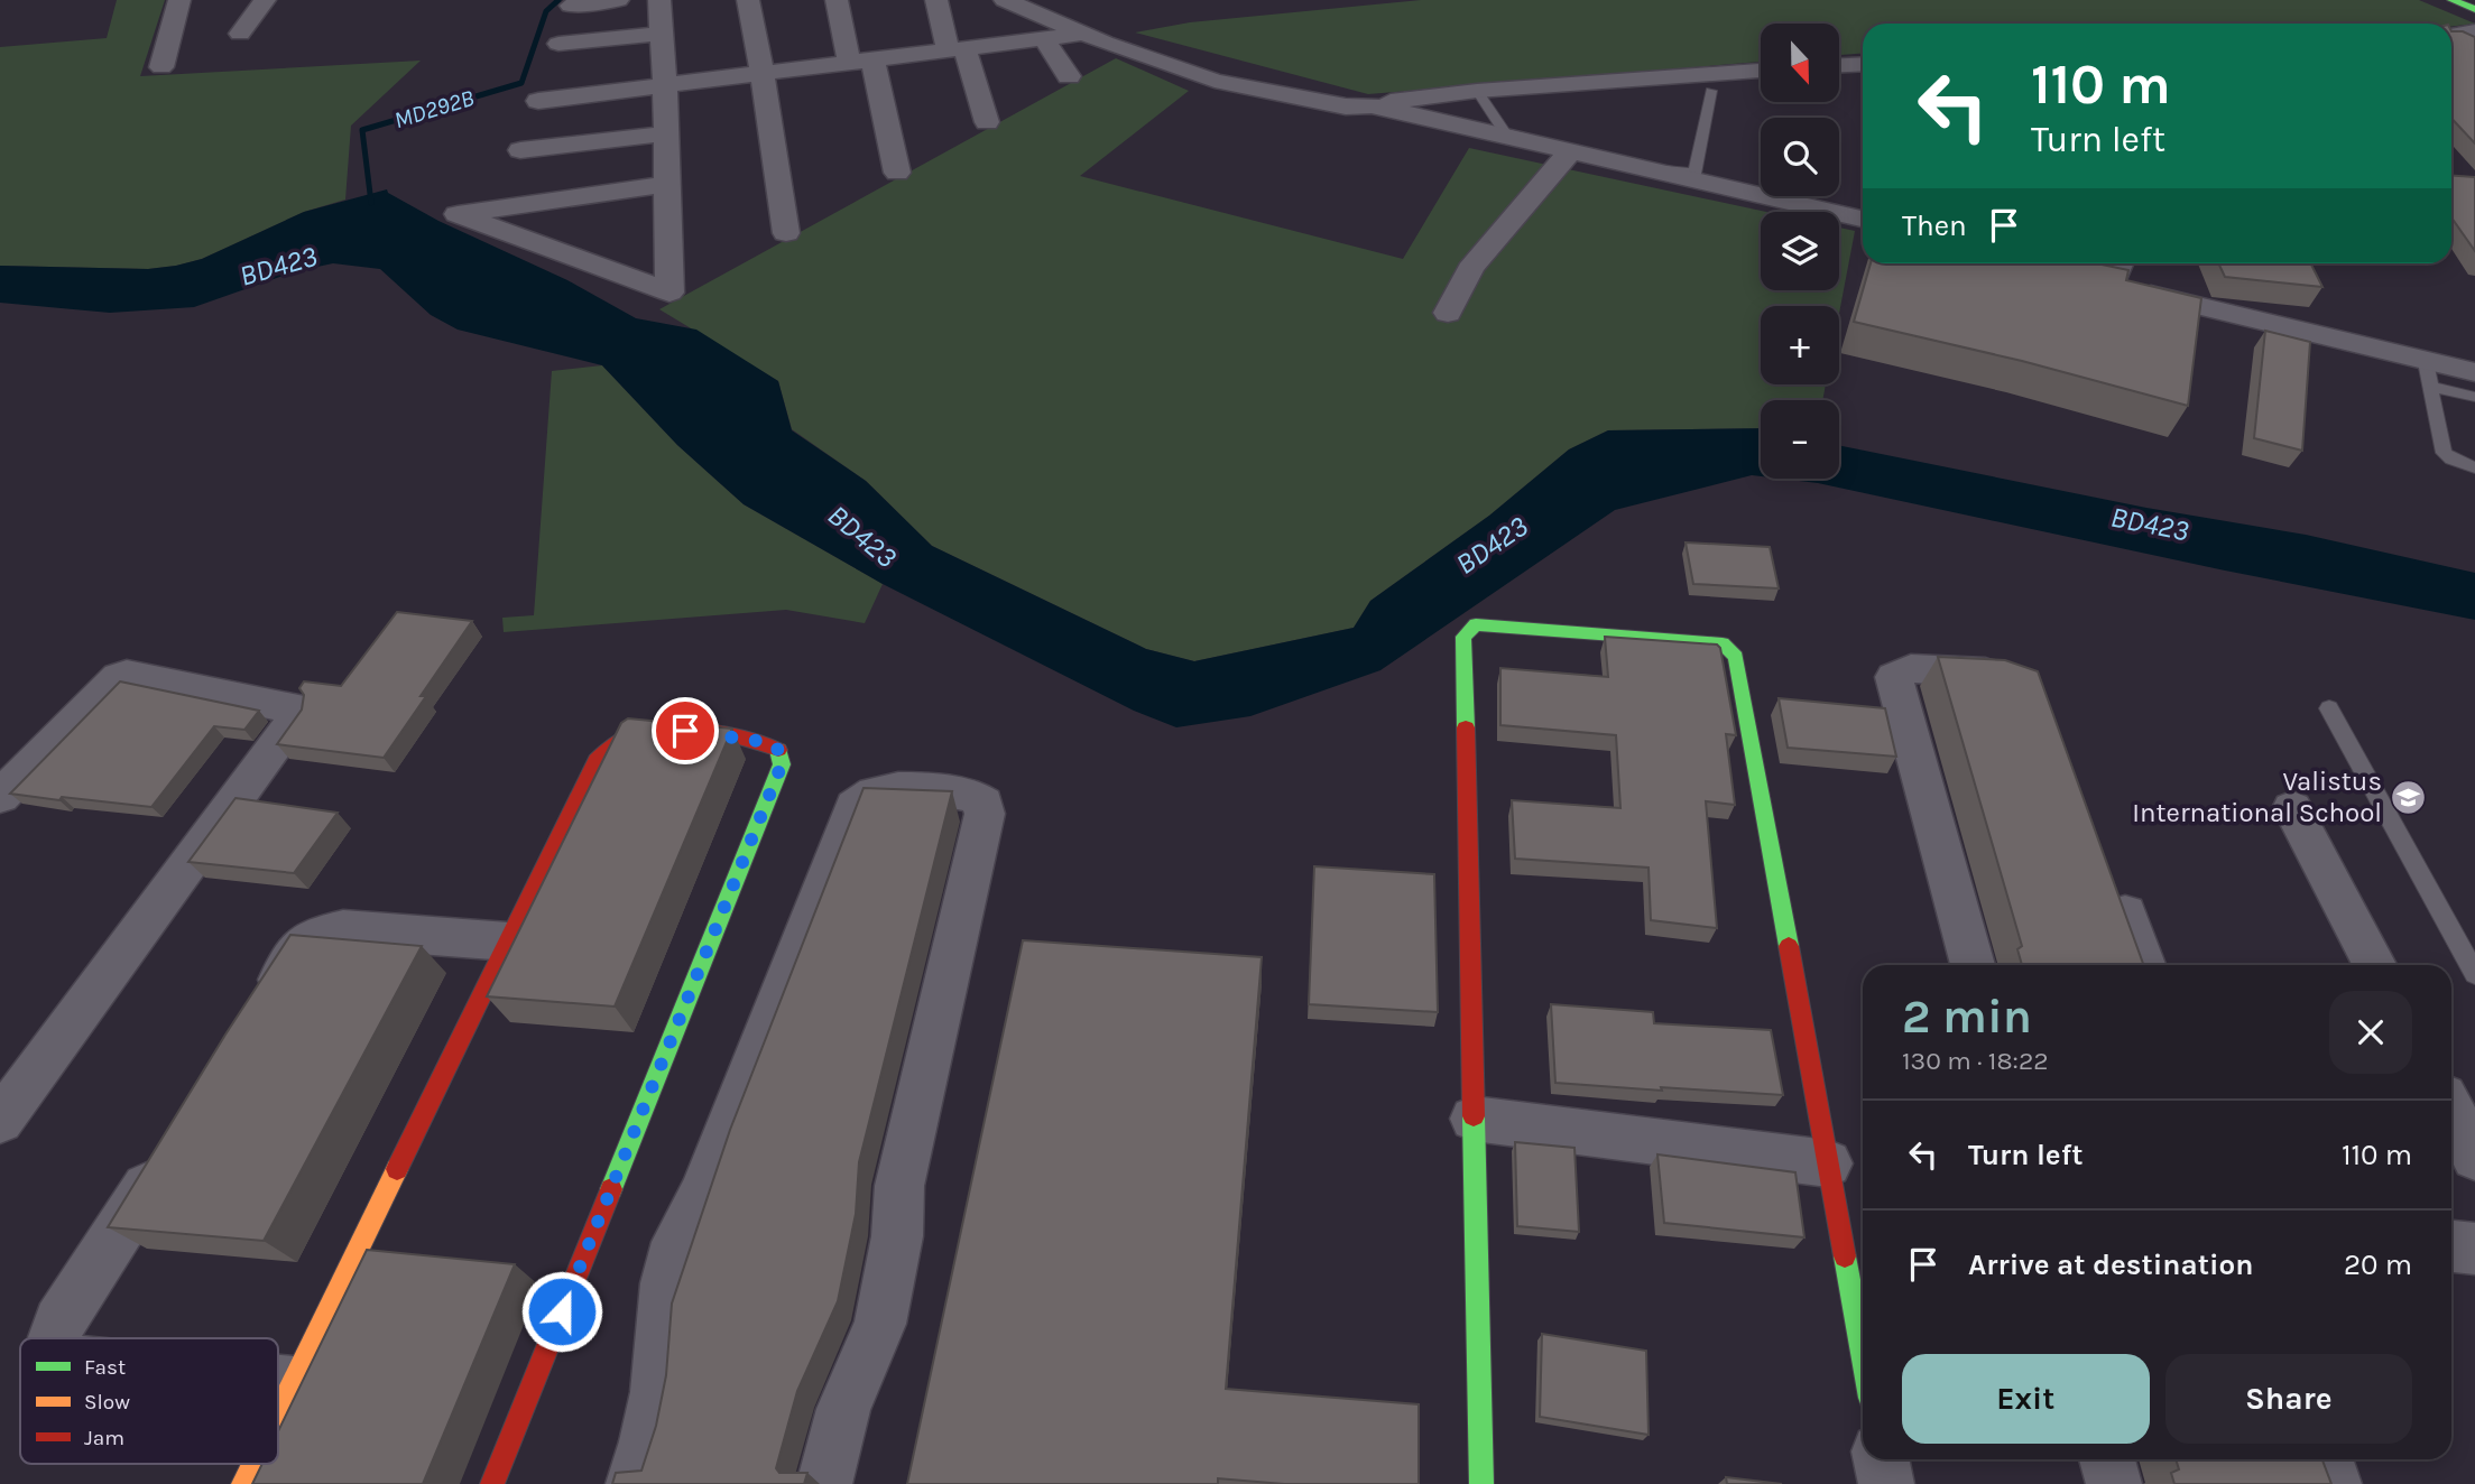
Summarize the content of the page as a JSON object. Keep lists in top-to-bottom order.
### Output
{
  "water": ["MD292B", "BD423"],
  "places": {
    "school or university": ["Valistus International School"]
  },
  "legend": ["Fast", "Slow", "Jam"],
  "north": "bottom",
  "page": {
    "map_buttons": ["+", "−"],
    "turn": ["110 m", "Turn left"],
    "then": "Then",
    "heading": ["2 min", "130 m · 18:22"],
    "list": [
      {
        "name": "Turn left",
        "value": "110 m"
      },
      {
        "name": "Arrive at destination",
        "value": "20 m"
      }
    ],
    "buttons": ["Exit", "Share"]
  }
}
